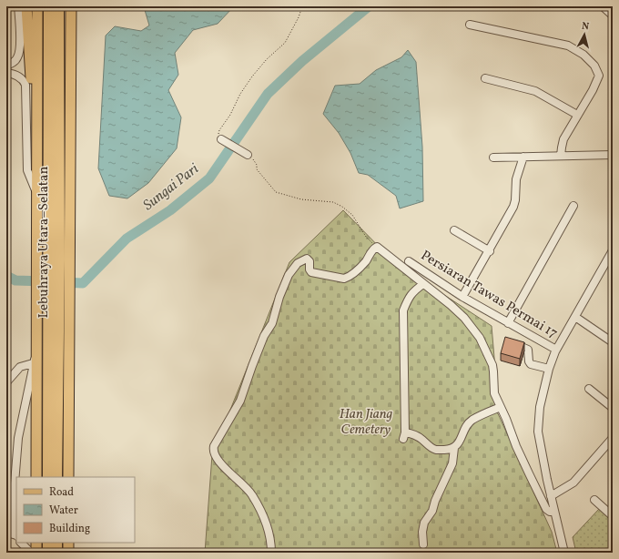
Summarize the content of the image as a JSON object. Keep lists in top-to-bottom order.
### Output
{
  "streets": {
    "highway": ["Lebuhraya Utara–Selatan"],
    "street": ["Persiaran Tawas Permai 17"]
  },
  "water": ["Sungai Pari"],
  "parks": ["Han Jiang Cemetery"],
  "legend": ["Road", "Water", "Building"],
  "north": "top"
}
